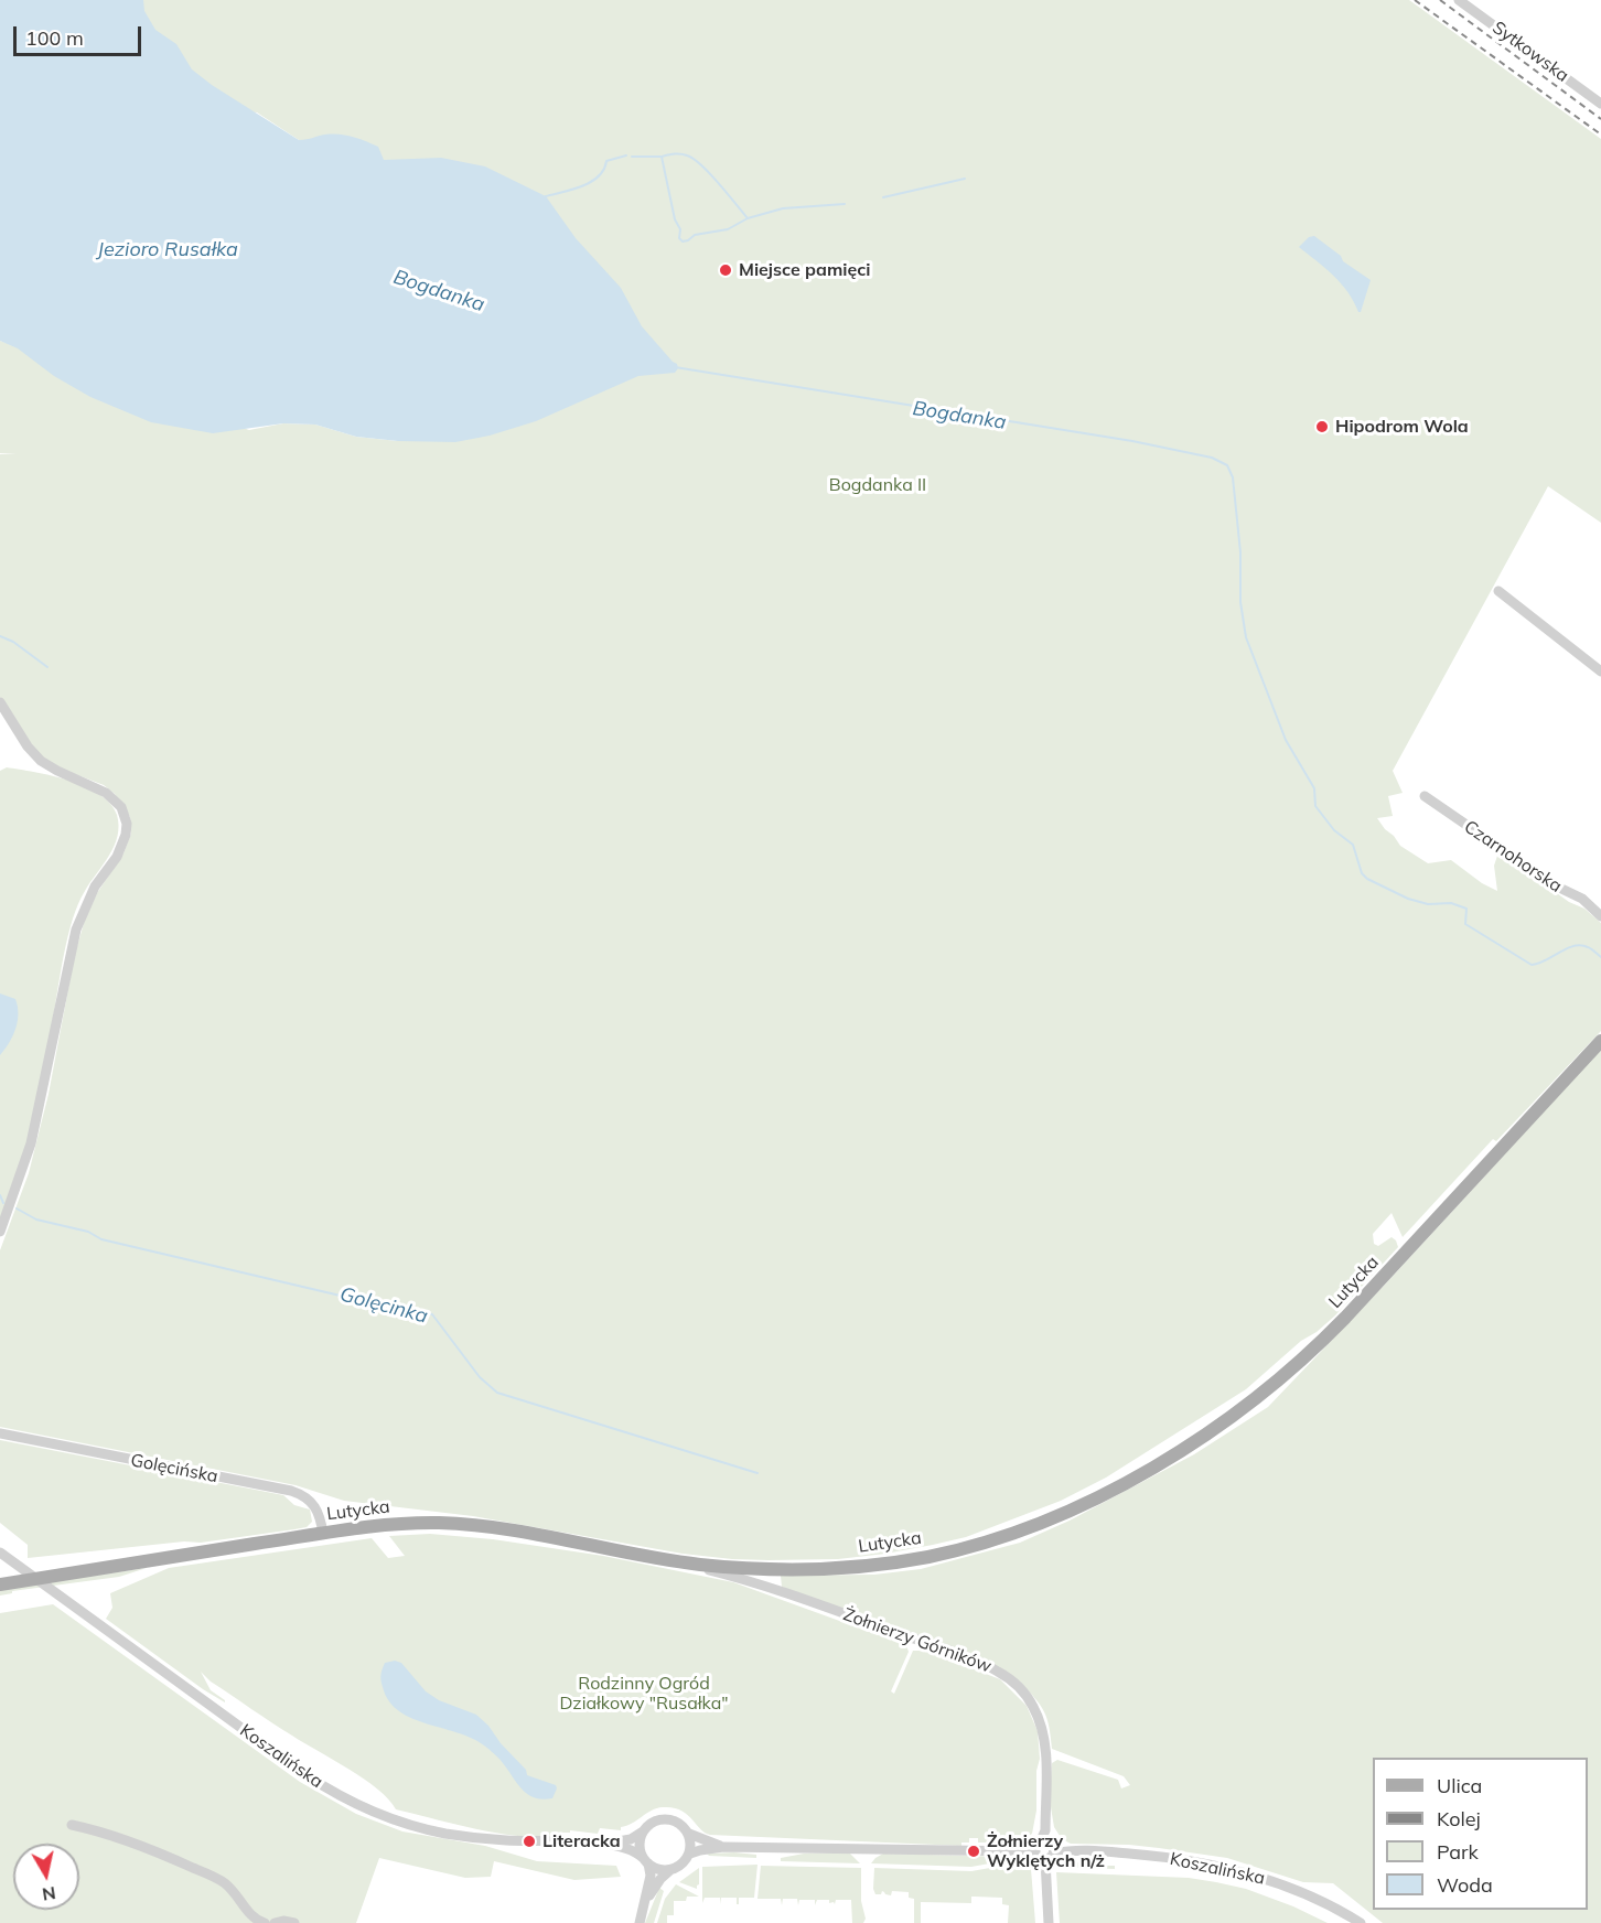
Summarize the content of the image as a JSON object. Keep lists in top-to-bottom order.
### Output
{
  "streets": {
    "main road": ["Lutycka"],
    "street": [
      "Sytkowska",
      "Czarnohorska",
      "Golęcińska",
      "Żołnierzy Górników",
      "Koszalińska"
    ]
  },
  "crossings": [
    ["Lutycka", "Golęcińska"],
    ["Lutycka", "Żołnierzy Górników"],
    ["Żołnierzy Górników", "Koszalińska"]
  ],
  "water": ["Jezioro Rusałka", "Bogdanka", "Golęcinka"],
  "parks": ["Bogdanka II", "Rodzinny Ogród Działkowy \"Rusałka\""],
  "places": [
    "Miejsce pamięci",
    "Hipodrom Wola",
    "Literacka",
    "Żołnierzy Wyklętych n/ż"
  ],
  "legend": [
    "Ulica",
    "Kolej",
    "Park",
    "Woda"
  ],
  "scale_bar": "100 m",
  "north": "bottom"
}
